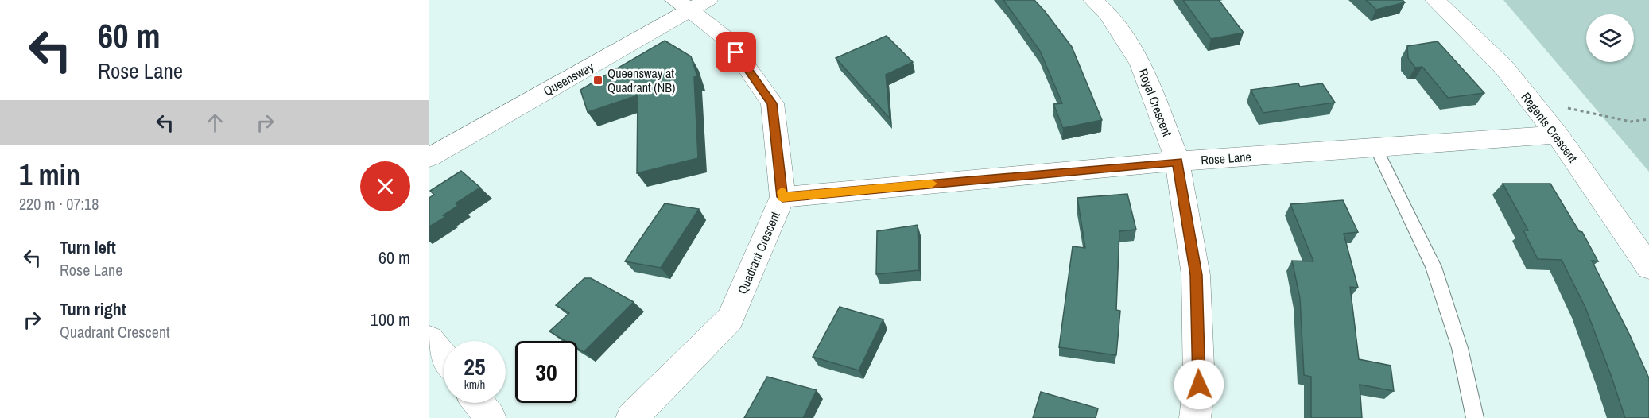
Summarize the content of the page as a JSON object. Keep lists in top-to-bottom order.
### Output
{
  "streets": {
    "street": [
      "Queensway",
      "Royal Crescent",
      "Regents Crescent",
      "Rose Lane",
      "Quadrant Crescent"
    ]
  },
  "crossings": [
    ["Queensway", "Quadrant Crescent"],
    ["Royal Crescent", "Rose Lane"],
    ["Regents Crescent", "Rose Lane"],
    ["Rose Lane", "Quadrant Crescent"]
  ],
  "places": {
    "transit": ["Queensway at Quadrant (NB)"]
  },
  "page": {
    "turn": ["60 m", "Rose Lane"],
    "heading": ["1 min", "220 m · 07:18"],
    "list": [
      {
        "name": "Turn left",
        "note": "Rose Lane",
        "value": "60 m"
      },
      {
        "name": "Turn right",
        "note": "Quadrant Crescent",
        "value": "100 m"
      }
    ],
    "speed": "25 km/h",
    "limit": "30"
  }
}
